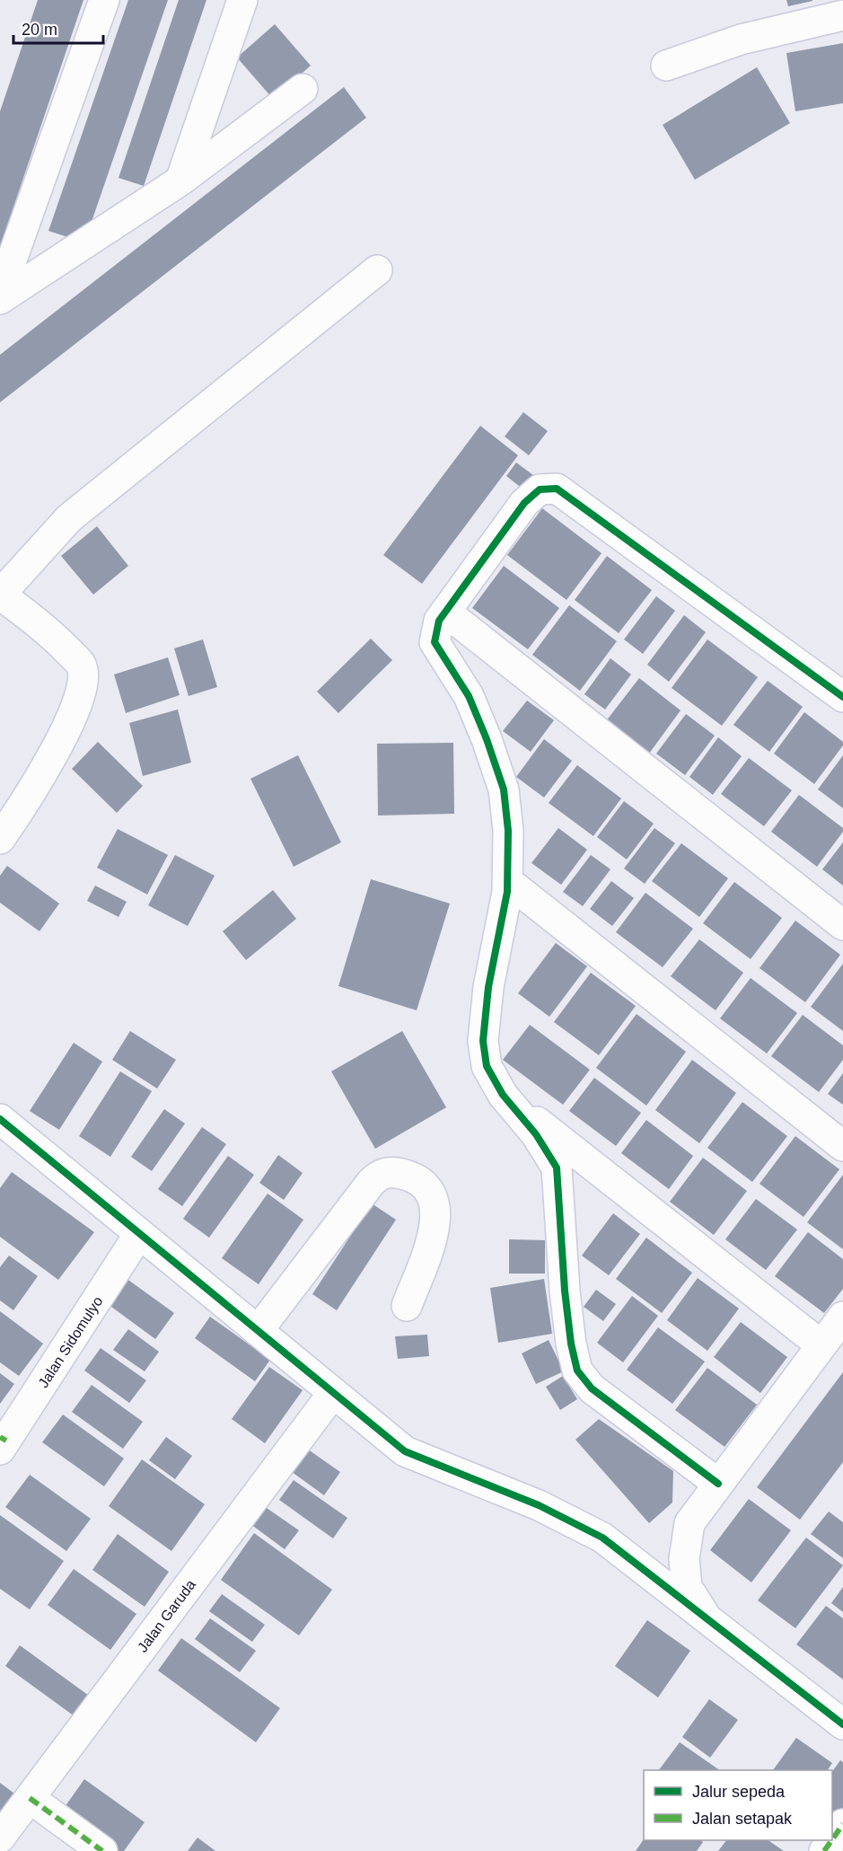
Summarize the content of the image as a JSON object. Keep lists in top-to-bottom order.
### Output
{
  "streets": {
    "street": ["Jalan Sidomulyo", "Jalan Garuda"]
  },
  "legend": ["Jalur sepeda", "Jalan setapak"],
  "scale_bar": "20 m"
}
